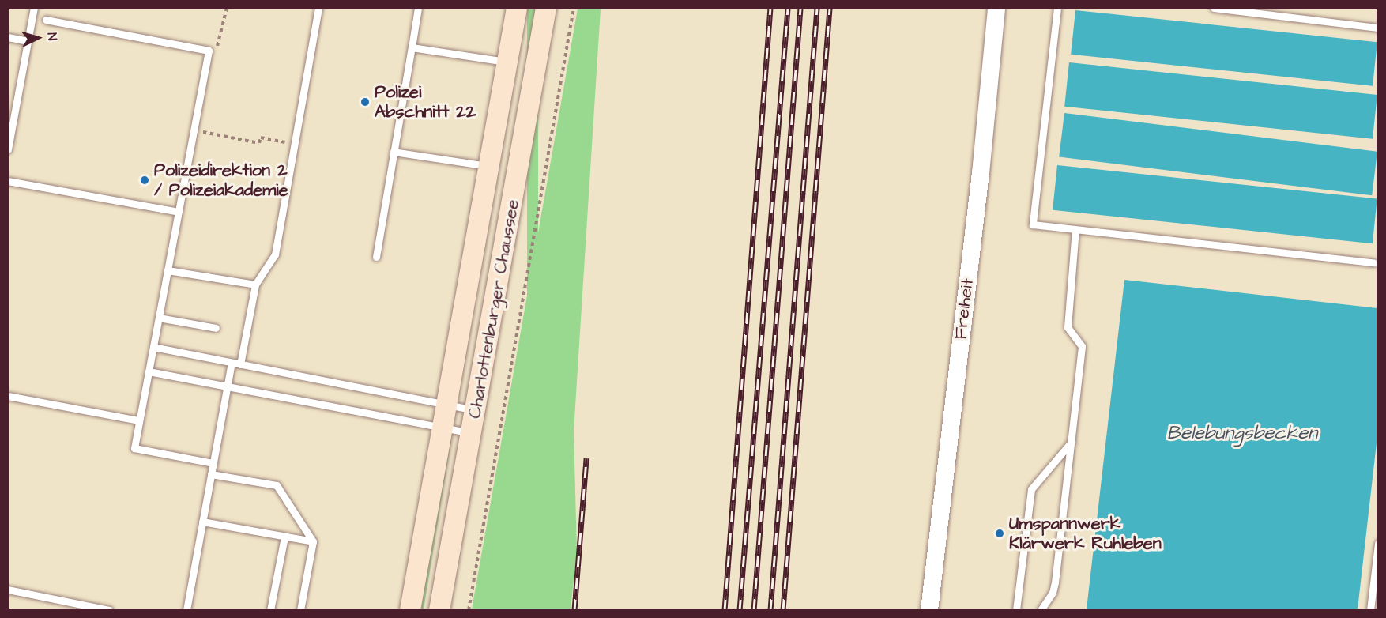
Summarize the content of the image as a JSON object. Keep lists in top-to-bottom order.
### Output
{
  "streets": {
    "main road": ["Charlottenburger Chaussee"],
    "street": ["Freiheit"]
  },
  "water": ["Belebungsbecken"],
  "places": ["Polizei Abschnitt 22", "Polizeidirektion 2 / Polizeiakademie", "Umspannwerk Klärwerk Ruhleben"],
  "north": "right"
}
